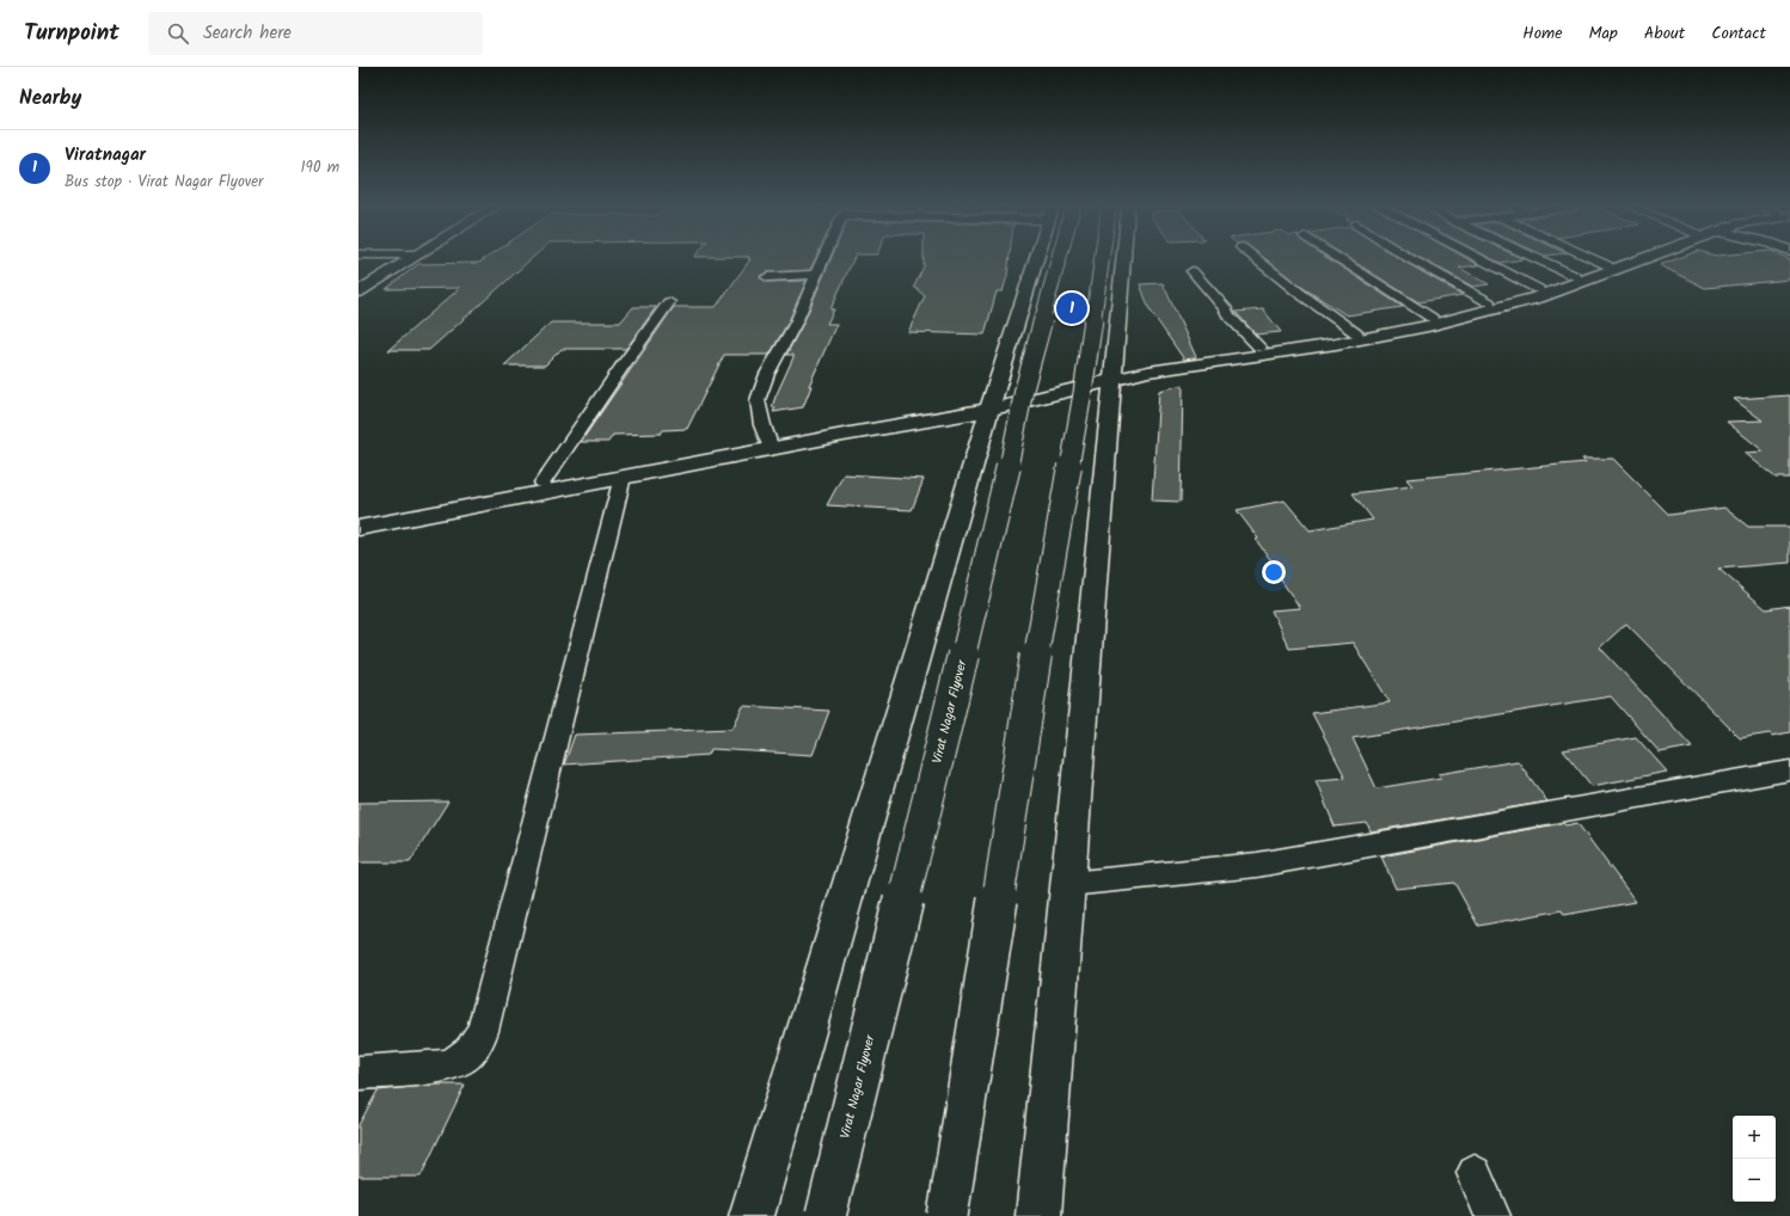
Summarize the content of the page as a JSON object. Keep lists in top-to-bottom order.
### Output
{
  "streets": {
    "main road": ["Virat Nagar Flyover"]
  },
  "page": {
    "header": "Turnpoint",
    "search": "Search here",
    "nav": [
      "Home",
      "Map",
      "About",
      "Contact"
    ],
    "heading": "Nearby",
    "list": [
      {
        "mark": "1",
        "name": "Viratnagar",
        "note": "Bus stop · Virat Nagar Flyover",
        "value": "190 m"
      }
    ],
    "pins": "1",
    "map_buttons": ["+", "−"]
  }
}
